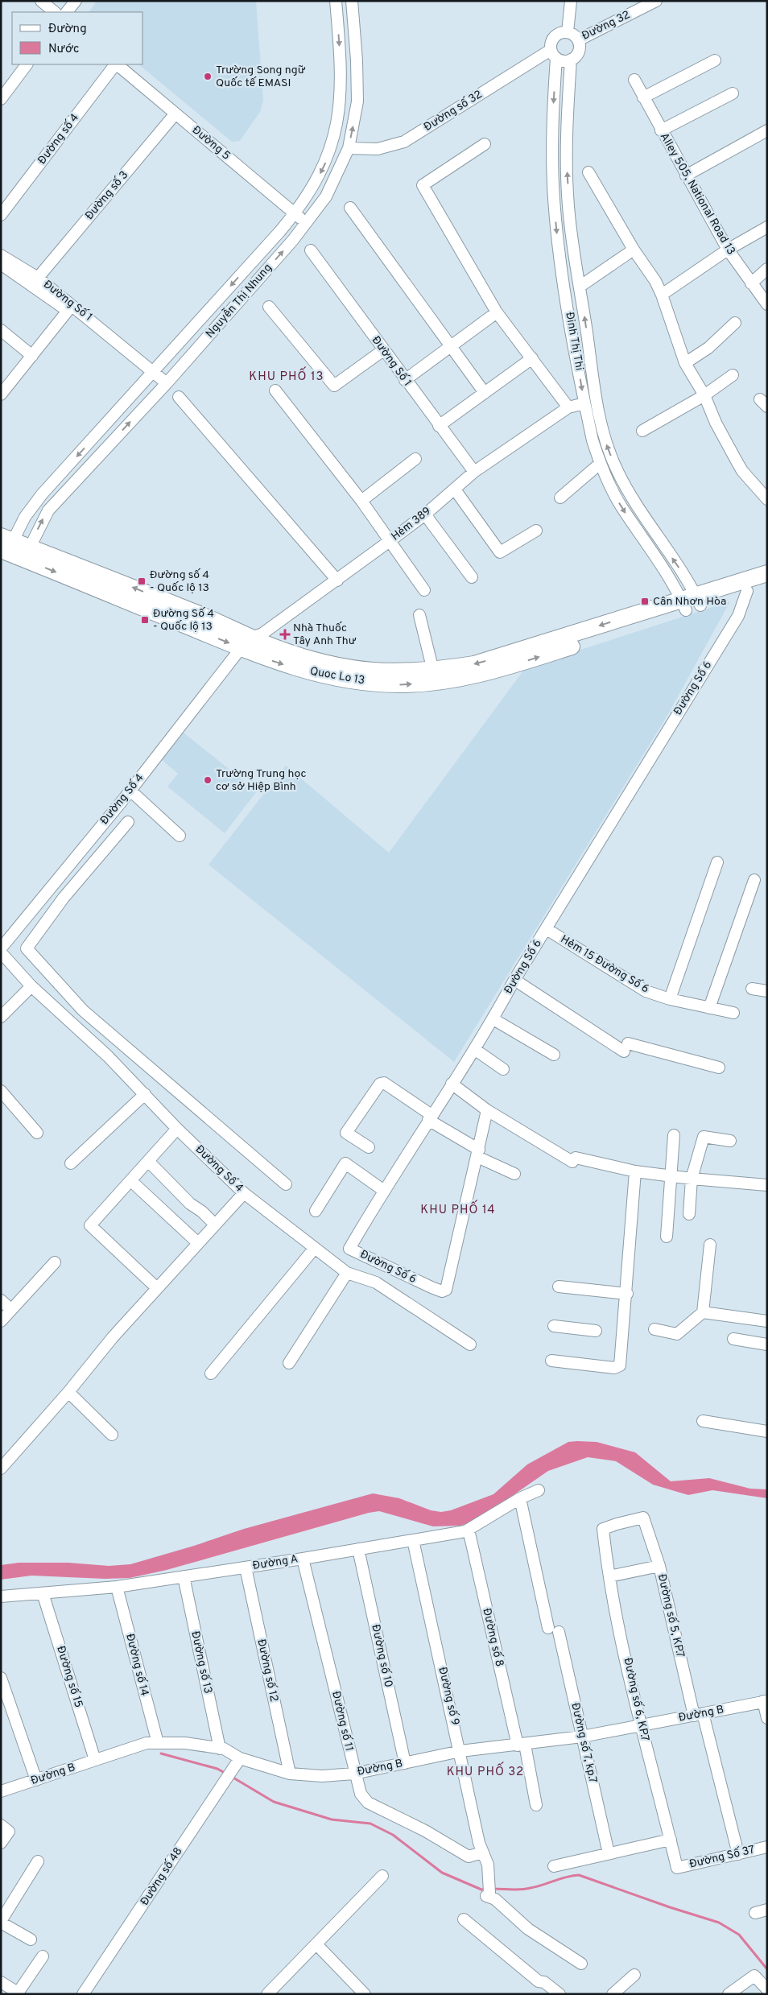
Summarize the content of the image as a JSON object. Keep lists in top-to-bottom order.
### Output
{
  "streets": {
    "highway": ["Quoc Lo 13"],
    "street": [
      "Đường 32",
      "Đường số 32",
      "Đường số 4",
      "Đường 5",
      "Alley 505, National Road 13",
      "Đường số 3",
      "Đường Số 1",
      "Nguyễn Thị Nhung",
      "Đinh Thị Thi",
      "Hẻm 389",
      "Đường Số 6",
      "Đường Số 4",
      "Hẻm 15 Đường Số 6",
      "Đường A",
      "Đường số 5, KP.7",
      "Đường số 8",
      "Đường số 10",
      "Đường số 13",
      "Đường số 14",
      "Đường số 12",
      "Đường số 15",
      "Đường số 9",
      "Đường số 6, KP.7",
      "Đường B",
      "Đường số 11",
      "Đường số 7, kp.7",
      "Đường Số 37",
      "Đường số 48"
    ]
  },
  "crossings": [
    ["Đường 32", "Đường số 32"],
    ["Đường 32", "Đinh Thị Thi"],
    ["Đường số 32", "Nguyễn Thị Nhung"],
    ["Đường số 32", "Đinh Thị Thi"],
    ["Đường 5", "Đường số 3"],
    ["Đường 5", "Nguyễn Thị Nhung"],
    ["Đường số 3", "Đường Số 1"],
    ["Đường Số 1", "Nguyễn Thị Nhung"],
    ["Đường Số 1", "Hẻm 389"],
    ["Nguyễn Thị Nhung", "Quoc Lo 13"],
    ["Đinh Thị Thi", "Quoc Lo 13"],
    ["Hẻm 389", "Quoc Lo 13"],
    ["Hẻm 389", "Đường Số 4"],
    ["Quoc Lo 13", "Đường Số 6"],
    ["Quoc Lo 13", "Đường Số 4"],
    ["Đường Số 6", "Hẻm 15 Đường Số 6"],
    ["Đường A", "Đường số 8"],
    ["Đường A", "Đường số 10"],
    ["Đường A", "Đường số 13"],
    ["Đường A", "Đường số 14"],
    ["Đường A", "Đường số 12"],
    ["Đường A", "Đường số 15"],
    ["Đường A", "Đường số 9"],
    ["Đường A", "Đường số 11"],
    ["Đường số 5, KP.7", "Đường số 6, KP.7"],
    ["Đường số 5, KP.7", "Đường B"],
    ["Đường số 5, KP.7", "Đường Số 37"],
    ["Đường số 8", "Đường B"],
    ["Đường số 10", "Đường B"],
    ["Đường số 13", "Đường B"],
    ["Đường số 14", "Đường B"],
    ["Đường số 12", "Đường B"],
    ["Đường số 15", "Đường B"],
    ["Đường số 9", "Đường B"],
    ["Đường số 9", "Đường số 11"],
    ["Đường số 6, KP.7", "Đường B"],
    ["Đường số 6, KP.7", "Đường Số 37"],
    ["Đường B", "Đường số 11"],
    ["Đường B", "Đường số 7, kp.7"],
    ["Đường B", "Đường số 48"]
  ],
  "districts": ["KHU PHỐ 13", "KHU PHỐ 14", "KHU PHỐ 32"],
  "places": {
    "other": ["Trường Song ngữ Quốc tế EMASI", "Trường Trung học cơ sở Hiệp Bình"],
    "transit": ["Đường số 4 - Quốc lộ 13", "Cân Nhơn Hòa", "Đường Số 4 - Quốc lộ 13"],
    "health": ["Nhà Thuốc Tây Anh Thư"]
  },
  "legend": ["Đường", "Nước"]
}
